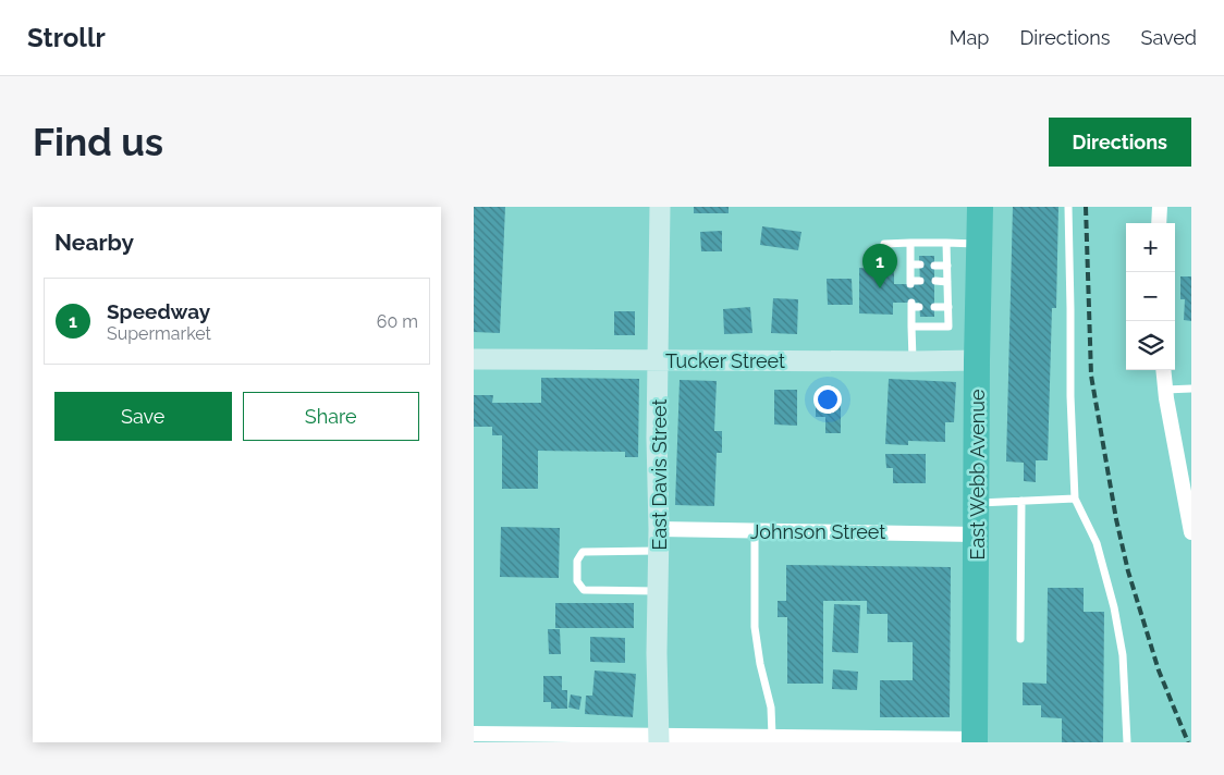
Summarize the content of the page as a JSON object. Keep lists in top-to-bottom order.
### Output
{
  "streets": {
    "highway": ["East Webb Avenue"],
    "street": ["Tucker Street", "East Davis Street", "Johnson Street"]
  },
  "crossings": [
    ["Tucker Street", "East Davis Street"],
    ["Tucker Street", "East Webb Avenue"],
    ["East Davis Street", "Johnson Street"],
    ["East Webb Avenue", "Johnson Street"]
  ],
  "page": {
    "header": "Strollr",
    "nav": ["Map", "Directions", "Saved"],
    "buttons": [
      "Directions",
      ["Save", "Share"]
    ],
    "title": "Find us",
    "heading": "Nearby",
    "map_buttons": ["+", "−"],
    "pins": "1",
    "list": [
      {
        "mark": "1",
        "name": "Speedway",
        "note": "Supermarket",
        "value": "60 m"
      }
    ]
  }
}
